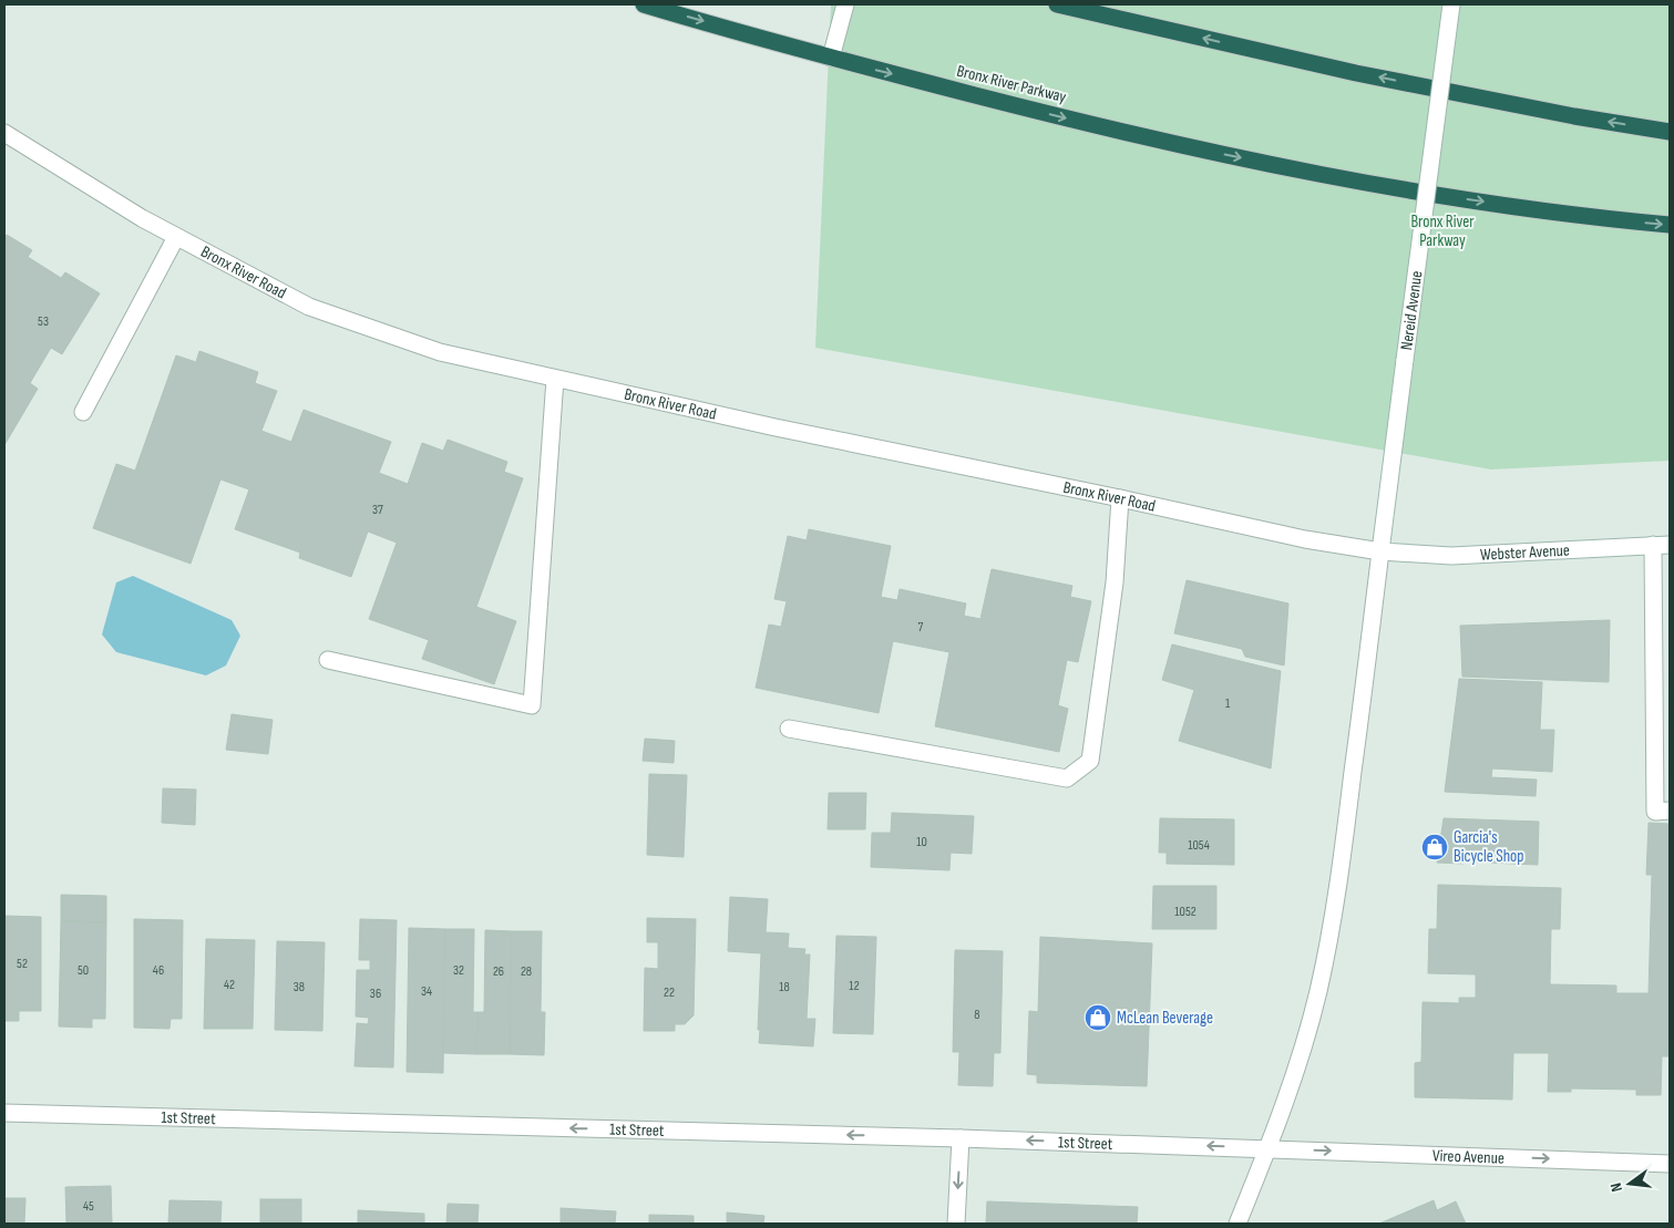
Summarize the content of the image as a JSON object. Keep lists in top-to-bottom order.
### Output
{
  "streets": {
    "highway": ["Bronx River Parkway"],
    "street": [
      "Bronx River Road",
      "Nereid Avenue",
      "Webster Avenue",
      "1st Street",
      "Vireo Avenue"
    ]
  },
  "crossings": [
    ["Bronx River Road", "Nereid Avenue"],
    ["Bronx River Road", "Webster Avenue"],
    ["Nereid Avenue", "Webster Avenue"],
    ["Nereid Avenue", "1st Street"],
    ["Nereid Avenue", "Vireo Avenue"],
    ["1st Street", "Vireo Avenue"]
  ],
  "one_way": ["1st Street", "Vireo Avenue"],
  "parks": ["Bronx River Parkway"],
  "places": {
    "shop": ["Garcia's Bicycle Shop", "McLean Beverage"]
  },
  "house_numbers": [
    "53",
    "37",
    "7",
    "1",
    "10",
    "1054",
    "1052",
    "52",
    "50",
    "46",
    "32",
    "26",
    "28",
    "42",
    "12",
    "38",
    "18",
    "34",
    "22",
    "36",
    "8",
    "45"
  ],
  "north": "left"
}
